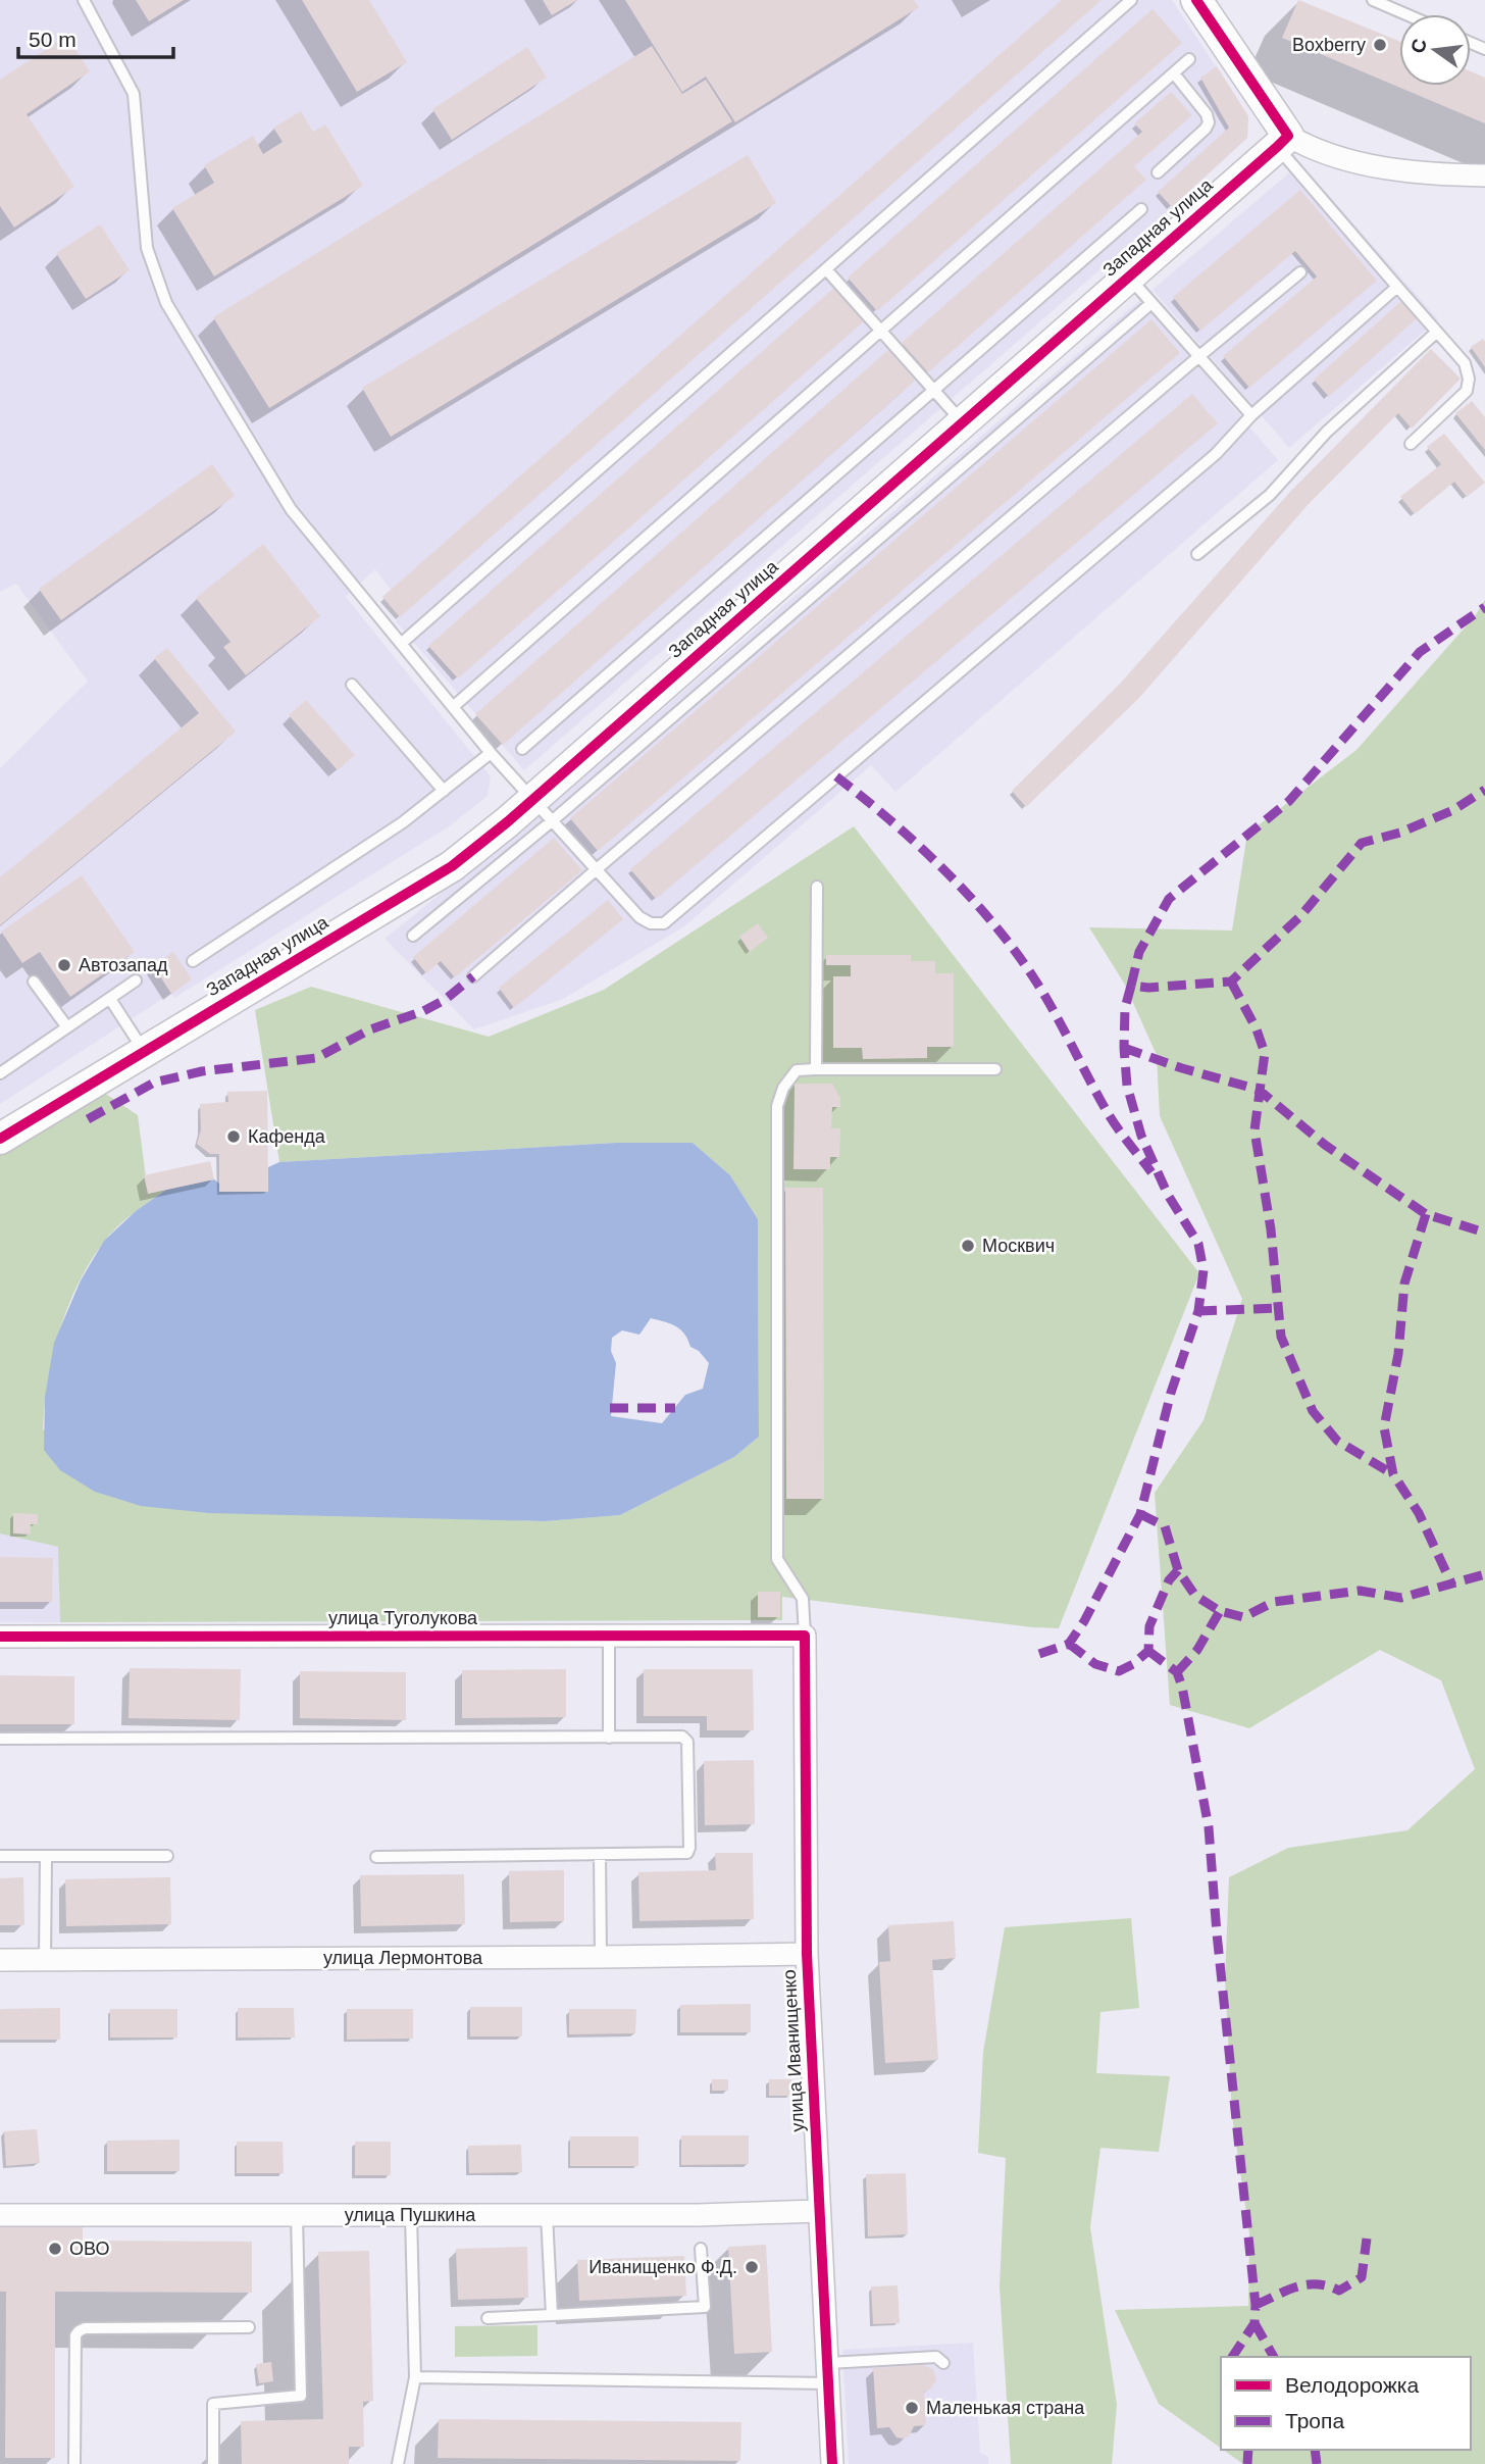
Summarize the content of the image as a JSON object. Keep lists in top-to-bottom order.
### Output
{
  "streets": {
    "street": [
      "Западная улица",
      "улица Туголукова",
      "улица Лермонтова",
      "улица Иванищенко",
      "улица Пушкина"
    ]
  },
  "crossings": [
    ["улица Туголукова", "улица Иванищенко"],
    ["улица Лермонтова", "улица Иванищенко"],
    ["улица Иванищенко", "улица Пушкина"]
  ],
  "places": [
    "Boxberry",
    "Автозапад",
    "Кафенда",
    "Москвич",
    "ОВО",
    "Иванищенко Ф.Д.",
    "Маленькая страна"
  ],
  "legend": ["Велодорожка", "Тропа"],
  "scale_bar": "50 m",
  "north": "left"
}
